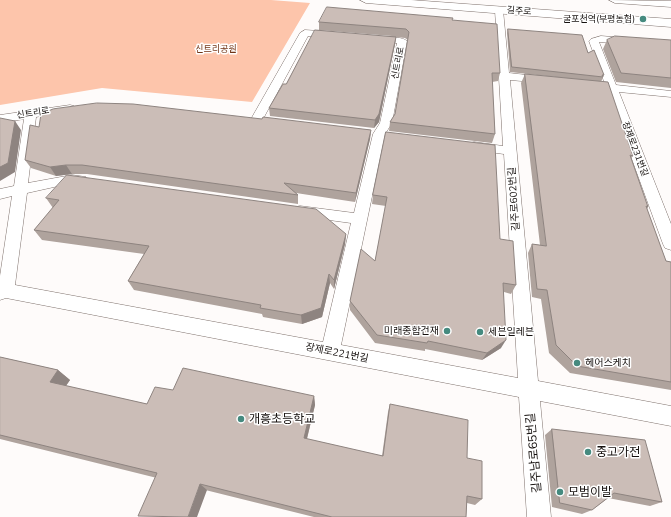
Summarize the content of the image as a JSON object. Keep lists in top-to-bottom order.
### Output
{
  "streets": {
    "main road": ["길주로"],
    "lane": [
      "신트리로",
      "장제로231번길",
      "길주로602번길",
      "장제로221번길",
      "길주남로65번길"
    ]
  },
  "crossings": [
    ["길주로", "길주로602번길"],
    ["신트리로", "장제로221번길"],
    ["길주로602번길", "장제로221번길"],
    ["길주로602번길", "길주남로65번길"],
    ["장제로221번길", "길주남로65번길"]
  ],
  "parks": ["신트리공원"],
  "places": [
    "굴포천역(부평농협)",
    "미래종합건재",
    "세븐일레븐",
    "헤어스케치",
    "개흥초등학교",
    "중고가전",
    "모범이발"
  ]
}
